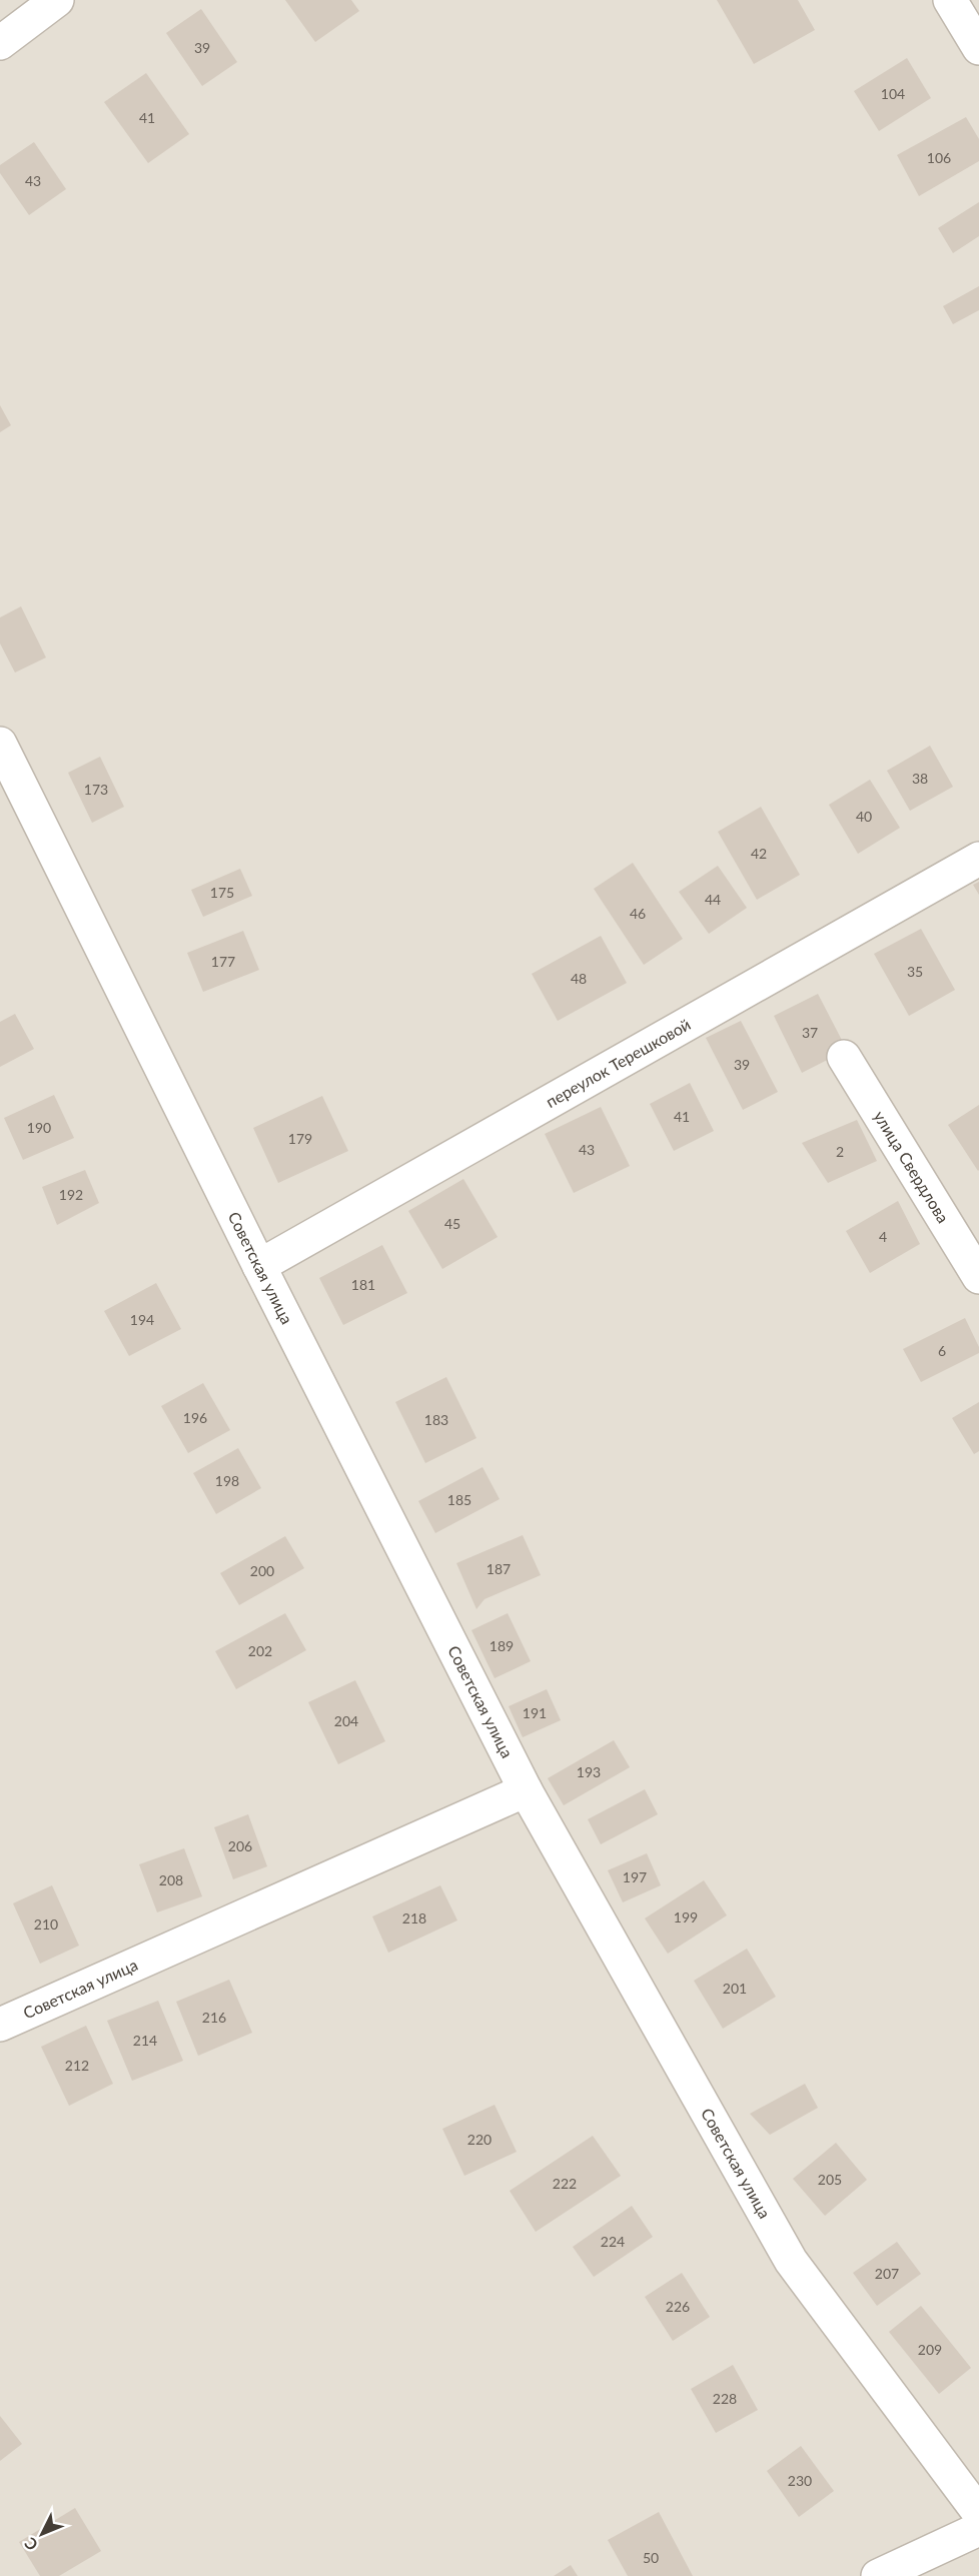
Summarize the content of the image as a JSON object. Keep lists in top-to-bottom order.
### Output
{
  "streets": {
    "street": ["переулок Терешковой", "улица Свердлова", "Советская улица"]
  },
  "crossings": [
    ["переулок Терешковой", "Советская улица"]
  ],
  "house_numbers": [
    "39",
    "104",
    "41",
    "106",
    "43",
    "38",
    "173",
    "40",
    "42",
    "175",
    "44",
    "46",
    "177",
    "35",
    "48",
    "37",
    "39",
    "41",
    "190",
    "179",
    "43",
    "2",
    "192",
    "45",
    "4",
    "181",
    "194",
    "6",
    "196",
    "183",
    "198",
    "185",
    "187",
    "200",
    "189",
    "202",
    "191",
    "204",
    "193",
    "206",
    "197",
    "208",
    "199",
    "218",
    "210",
    "201",
    "216",
    "214",
    "212",
    "220",
    "205",
    "222",
    "224",
    "207",
    "226",
    "209",
    "228",
    "230",
    "50"
  ],
  "north": "bottom left"
}
